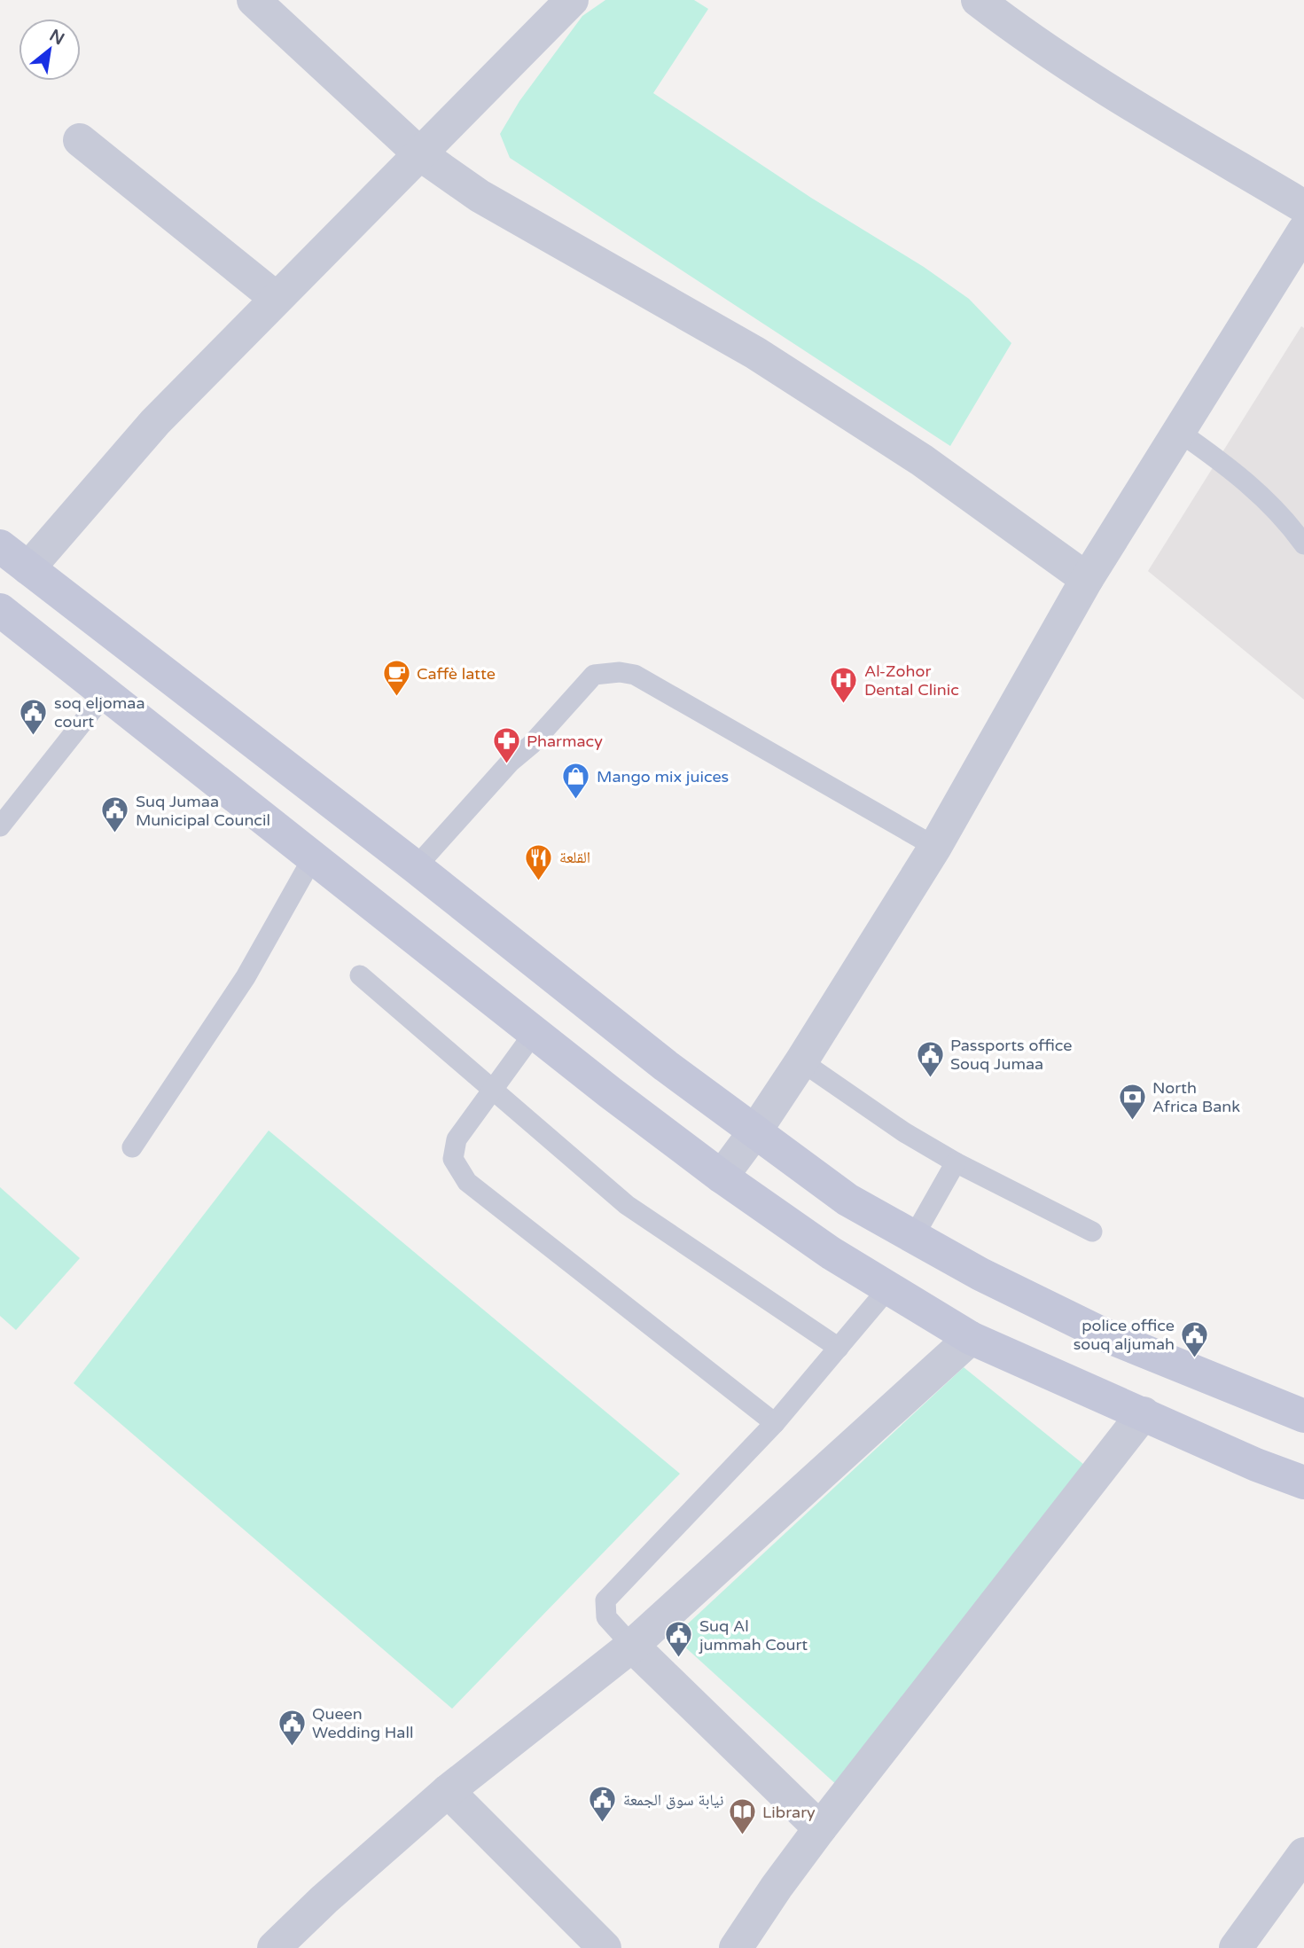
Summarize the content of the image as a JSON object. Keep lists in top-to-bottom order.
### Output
{
  "places": {
    "cafe": ["Caffè latte"],
    "hospital": ["Al-Zohor Dental Clinic"],
    "public building": [
      "soq eljomaa court",
      "Suq Jumaa Municipal Council",
      "Passports office Souq Jumaa",
      "police office souq aljumah",
      "Suq Al jummah Court",
      "Queen Wedding Hall",
      "نيابة سوق الجمعة"
    ],
    "pharmacy": ["Pharmacy"],
    "shop": ["Mango mix juices"],
    "restaurant": ["القلعة"],
    "bank": ["North Africa Bank"],
    "library": ["Library"]
  },
  "north": "top right"
}
